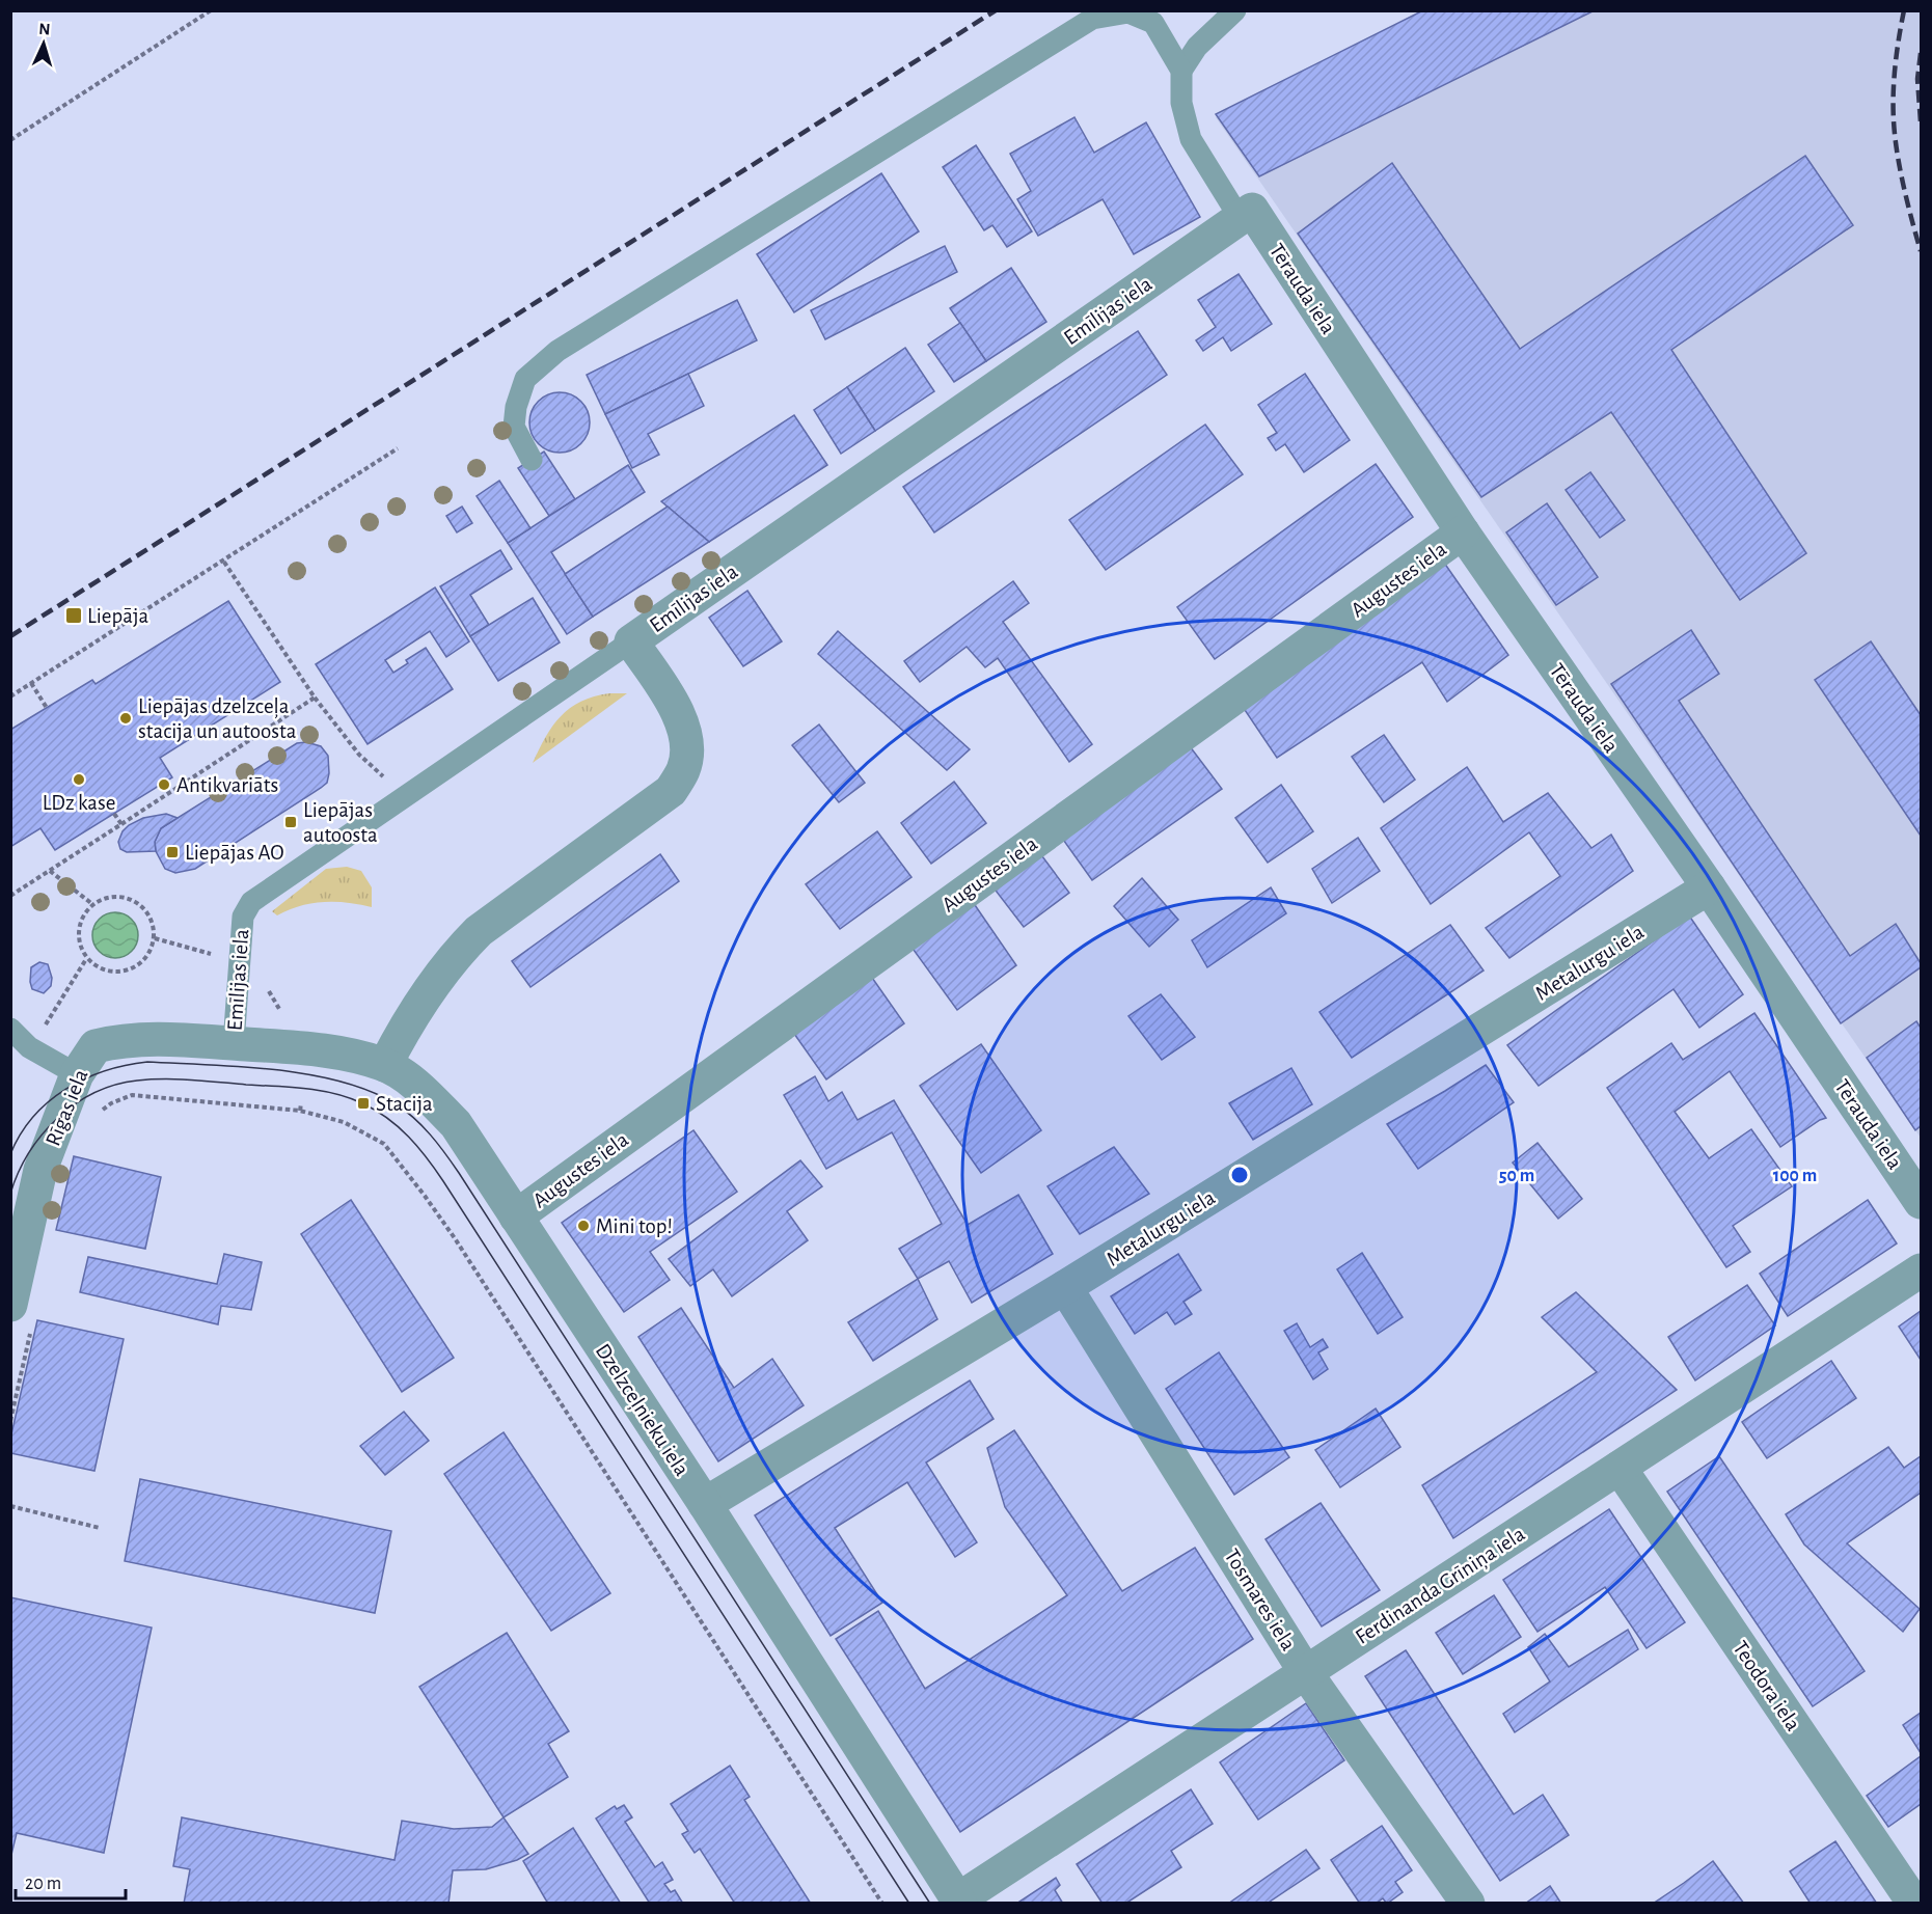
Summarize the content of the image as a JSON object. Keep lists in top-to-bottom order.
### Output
{
  "streets": {
    "street": [
      "Tērauda iela",
      "Emīlijas iela",
      "Augustes iela",
      "Metalurgu iela",
      "Rīgas iela",
      "Dzelzceļnieku iela",
      "Ferdinanda Grīniņa iela",
      "Tosmares iela",
      "Teodora iela"
    ]
  },
  "crossings": [
    ["Tērauda iela", "Emīlijas iela"],
    ["Tērauda iela", "Augustes iela"],
    ["Tērauda iela", "Metalurgu iela"],
    ["Emīlijas iela", "Rīgas iela"],
    ["Emīlijas iela", "Dzelzceļnieku iela"],
    ["Augustes iela", "Dzelzceļnieku iela"],
    ["Metalurgu iela", "Dzelzceļnieku iela"],
    ["Metalurgu iela", "Tosmares iela"],
    ["Rīgas iela", "Dzelzceļnieku iela"],
    ["Dzelzceļnieku iela", "Ferdinanda Grīniņa iela"],
    ["Ferdinanda Grīniņa iela", "Tosmares iela"],
    ["Ferdinanda Grīniņa iela", "Teodora iela"]
  ],
  "places": {
    "transit": [
      "Liepāja",
      "Liepājas autoosta",
      "Liepājas AO",
      "Stacija"
    ],
    "other": [
      "Liepājas dzelzceļa stacija un autoosta",
      "LDz kase",
      "Antikvariāts",
      "Mini top!"
    ]
  },
  "scale_bar": "20 m",
  "north": "top",
  "rings": ["50 m", "100 m"]
}
